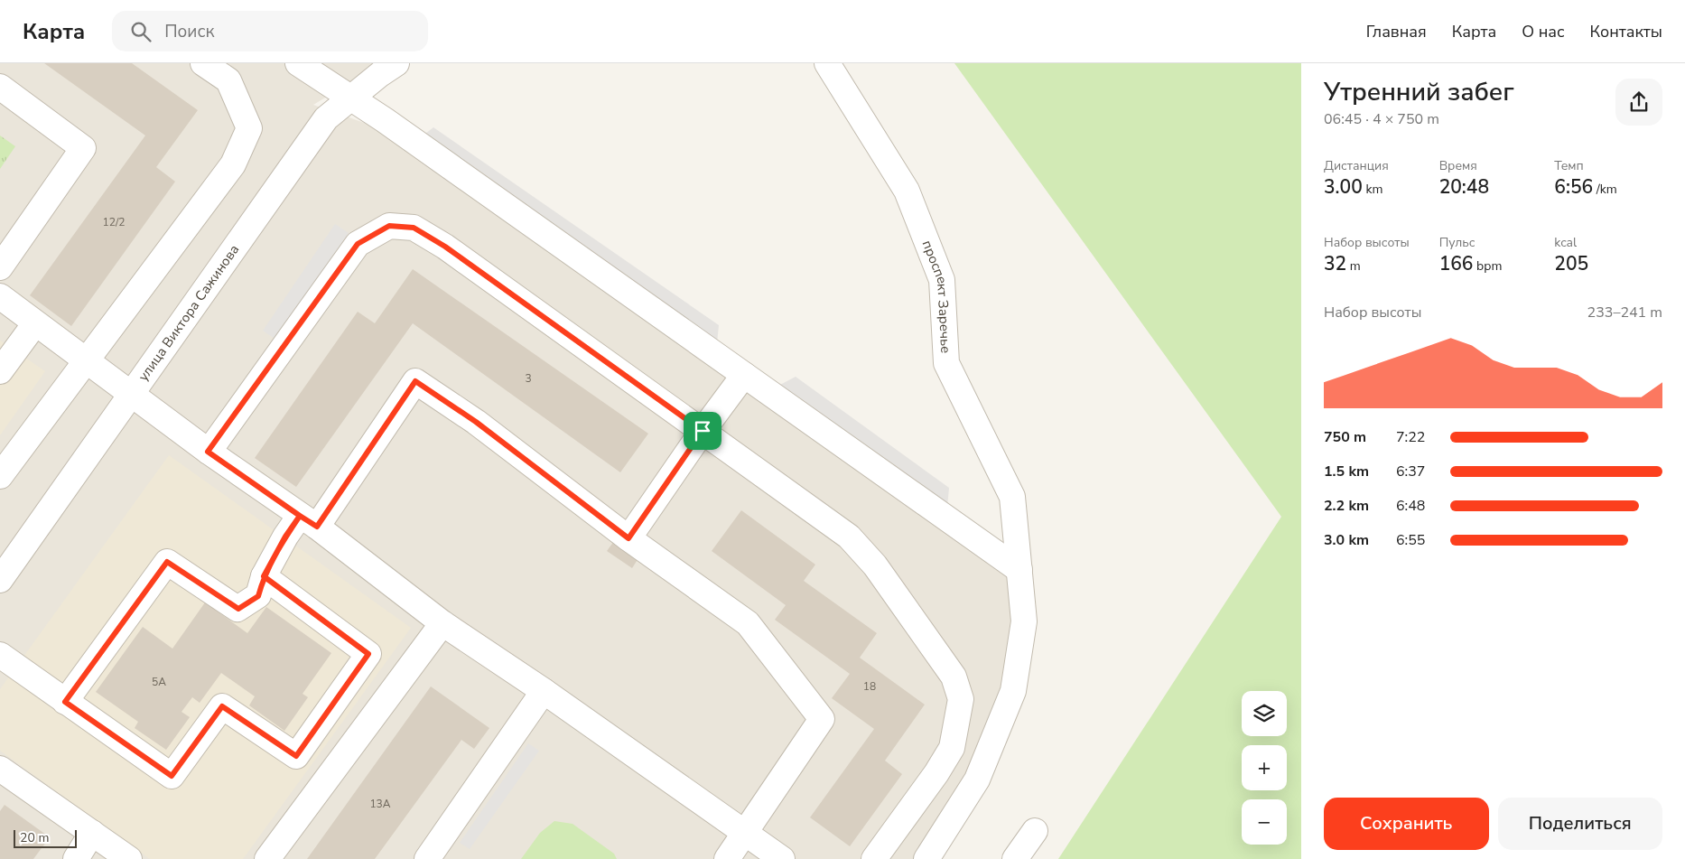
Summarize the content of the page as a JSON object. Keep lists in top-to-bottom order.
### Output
{
  "streets": {
    "street": ["проспект Заречье", "улица Виктора Сажинова"]
  },
  "house_numbers": [
    "12/2",
    "3",
    "5А",
    "18",
    "13А"
  ],
  "scale_bar": "20 m",
  "page": {
    "header": "Карта",
    "search": "Поиск",
    "nav": [
      "Главная",
      "Карта",
      "О нас",
      "Контакты"
    ],
    "heading": ["Утренний забег", "06:45 · 4 × 750 m"],
    "stats": [
      ["Дистанция", "3.00 km"],
      ["Время", "20:48"],
      ["Темп", "6:56 /km"],
      ["Набор высоты", "32 m"],
      ["Пульс", "166 bpm"],
      ["kcal", "205"]
    ],
    "chart": ["Набор высоты", "233–241 m"],
    "list": [
      {
        "name": "750 m",
        "note": "7:22"
      },
      {
        "name": "1.5 km",
        "note": "6:37"
      },
      {
        "name": "2.2 km",
        "note": "6:48"
      },
      {
        "name": "3.0 km",
        "note": "6:55"
      }
    ],
    "map_buttons": ["+", "−"],
    "buttons": ["Сохранить", "Поделиться"],
    "scale": "20 m"
  }
}
